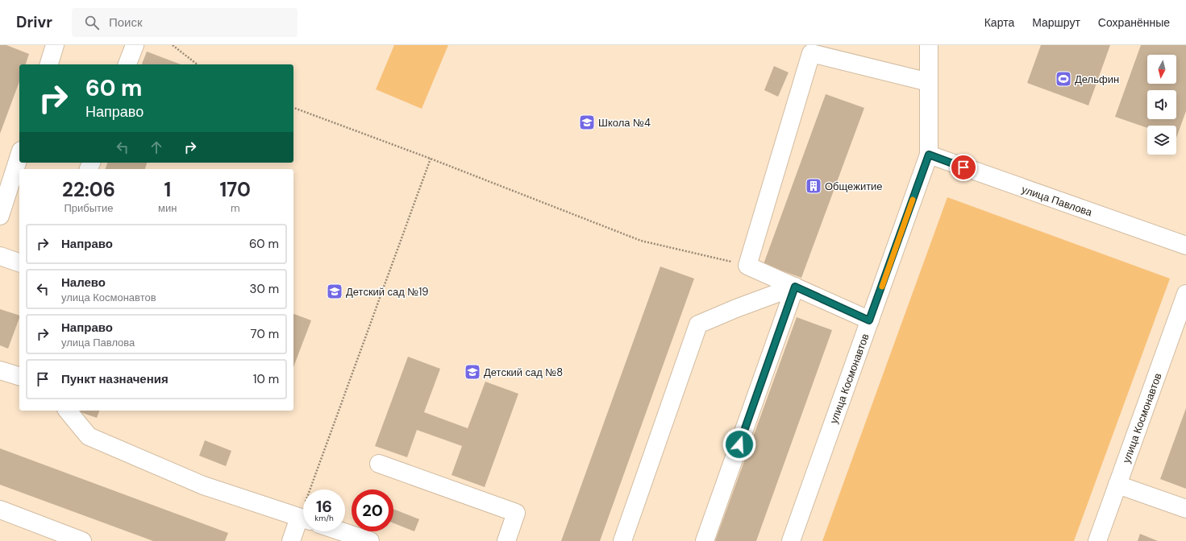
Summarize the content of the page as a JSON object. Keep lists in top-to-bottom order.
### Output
{
  "streets": {
    "street": ["улица Павлова", "улица Космонавтов"]
  },
  "crossings": [
    ["улица Павлова", "улица Космонавтов"]
  ],
  "places": {
    "sports": ["Дельфин"],
    "school or university": ["Школа №4", "Детский сад №19", "Детский сад №8"],
    "building": ["Общежитие"]
  },
  "north": "bottom",
  "page": {
    "header": "Drivr",
    "search": "Поиск",
    "nav": ["Карта", "Маршрут", "Сохранённые"],
    "turn": ["60 m", "Направо"],
    "eta": [
      "22:06",
      "Прибытие",
      "1",
      "мин",
      "170",
      "m"
    ],
    "list": [
      {
        "name": "Направо",
        "value": "60 m"
      },
      {
        "name": "Налево",
        "note": "улица Космонавтов",
        "value": "30 m"
      },
      {
        "name": "Направо",
        "note": "улица Павлова",
        "value": "70 m"
      },
      {
        "name": "Пункт назначения",
        "value": "10 m"
      }
    ],
    "speed": "16 km/h",
    "limit": "20"
  }
}
